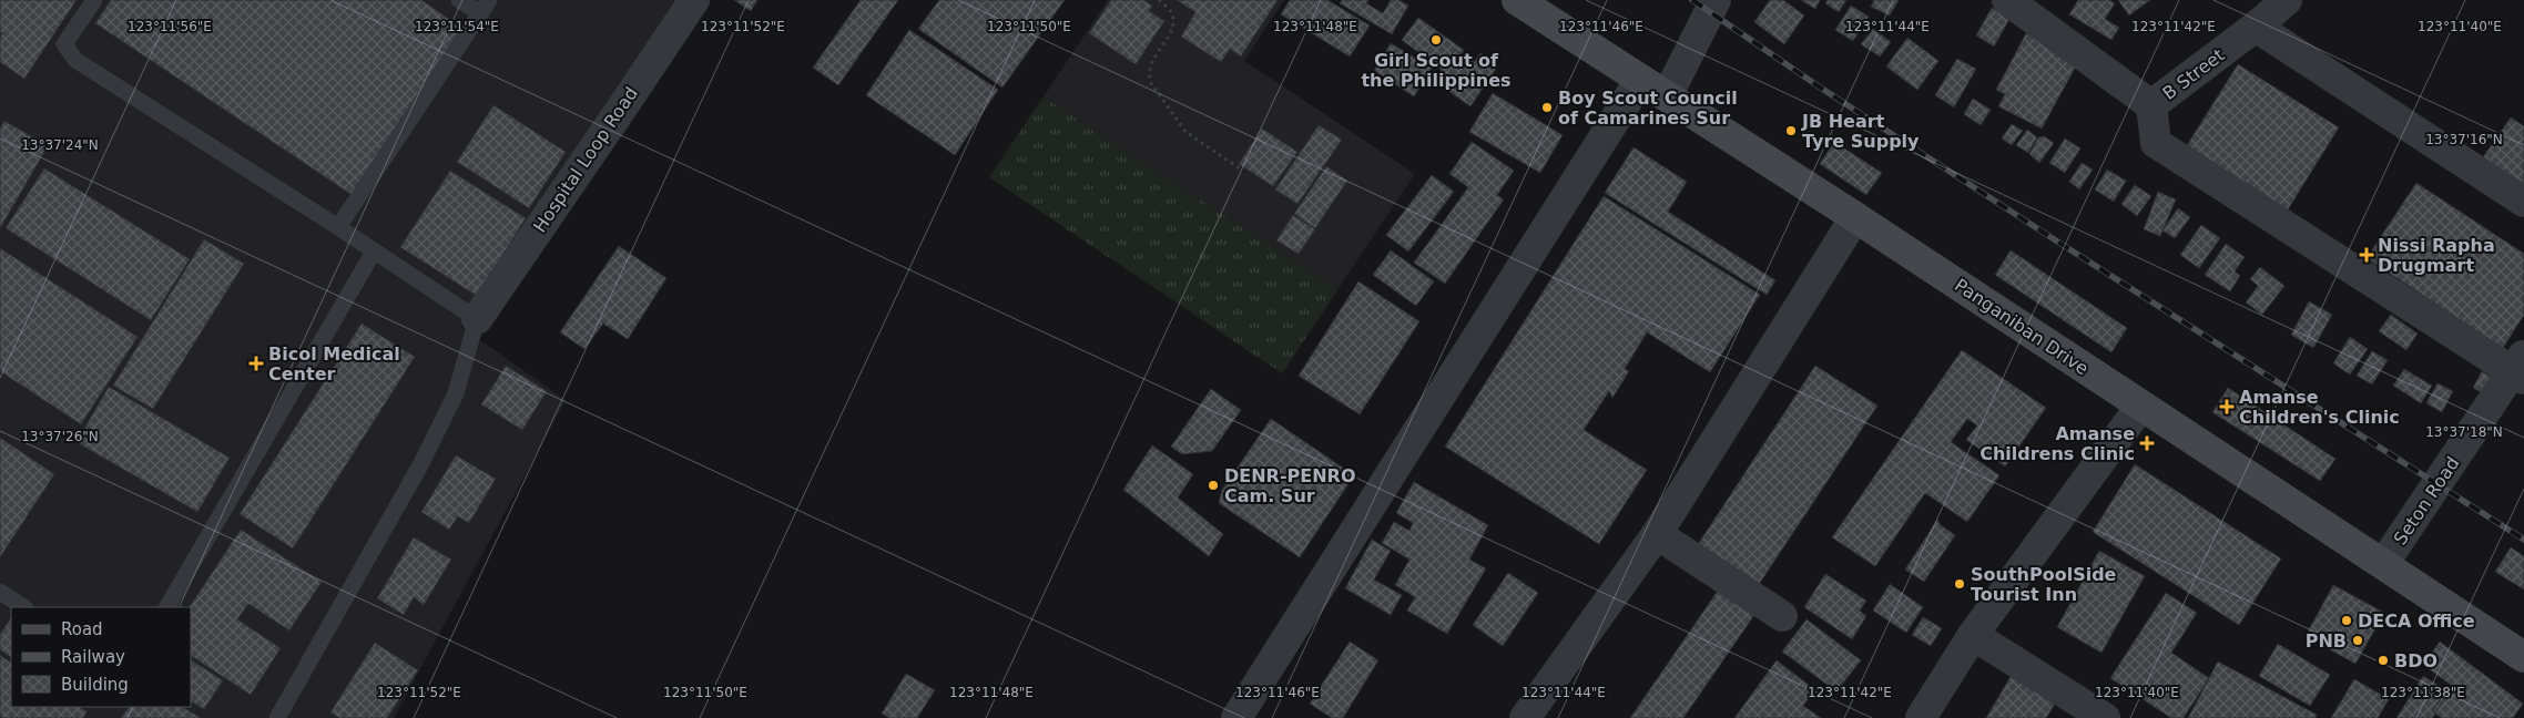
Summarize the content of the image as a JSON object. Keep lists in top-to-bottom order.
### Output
{
  "streets": {
    "main road": ["Panganiban Drive"],
    "street": ["B Street", "Hospital Loop Road", "Seton Road"]
  },
  "crossings": [
    ["Panganiban Drive", "Seton Road"]
  ],
  "places": {
    "other": [
      "Girl Scout of the Philippines",
      "Boy Scout Council of Camarines Sur",
      "JB Heart Tyre Supply",
      "DENR-PENRO Cam. Sur",
      "SouthPoolSide Tourist Inn",
      "DECA Office",
      "PNB",
      "BDO"
    ],
    "health": [
      "Nissi Rapha Drugmart",
      "Bicol Medical Center",
      "Amanse Children's Clinic",
      "Amanse Childrens Clinic"
    ]
  },
  "legend": ["Road", "Railway", "Building"],
  "coordinates": [
    "123°11'50\"E",
    "123°11'48\"E",
    "123°11'46\"E",
    "123°11'44\"E",
    "123°11'42\"E",
    "123°11'40\"E",
    "123°11'56\"E",
    "123°11'54\"E",
    "123°11'52\"E",
    "13°37'16\"N",
    "13°37'24\"N",
    "13°37'18\"N",
    "13°37'26\"N",
    "123°11'38\"E"
  ]
}
